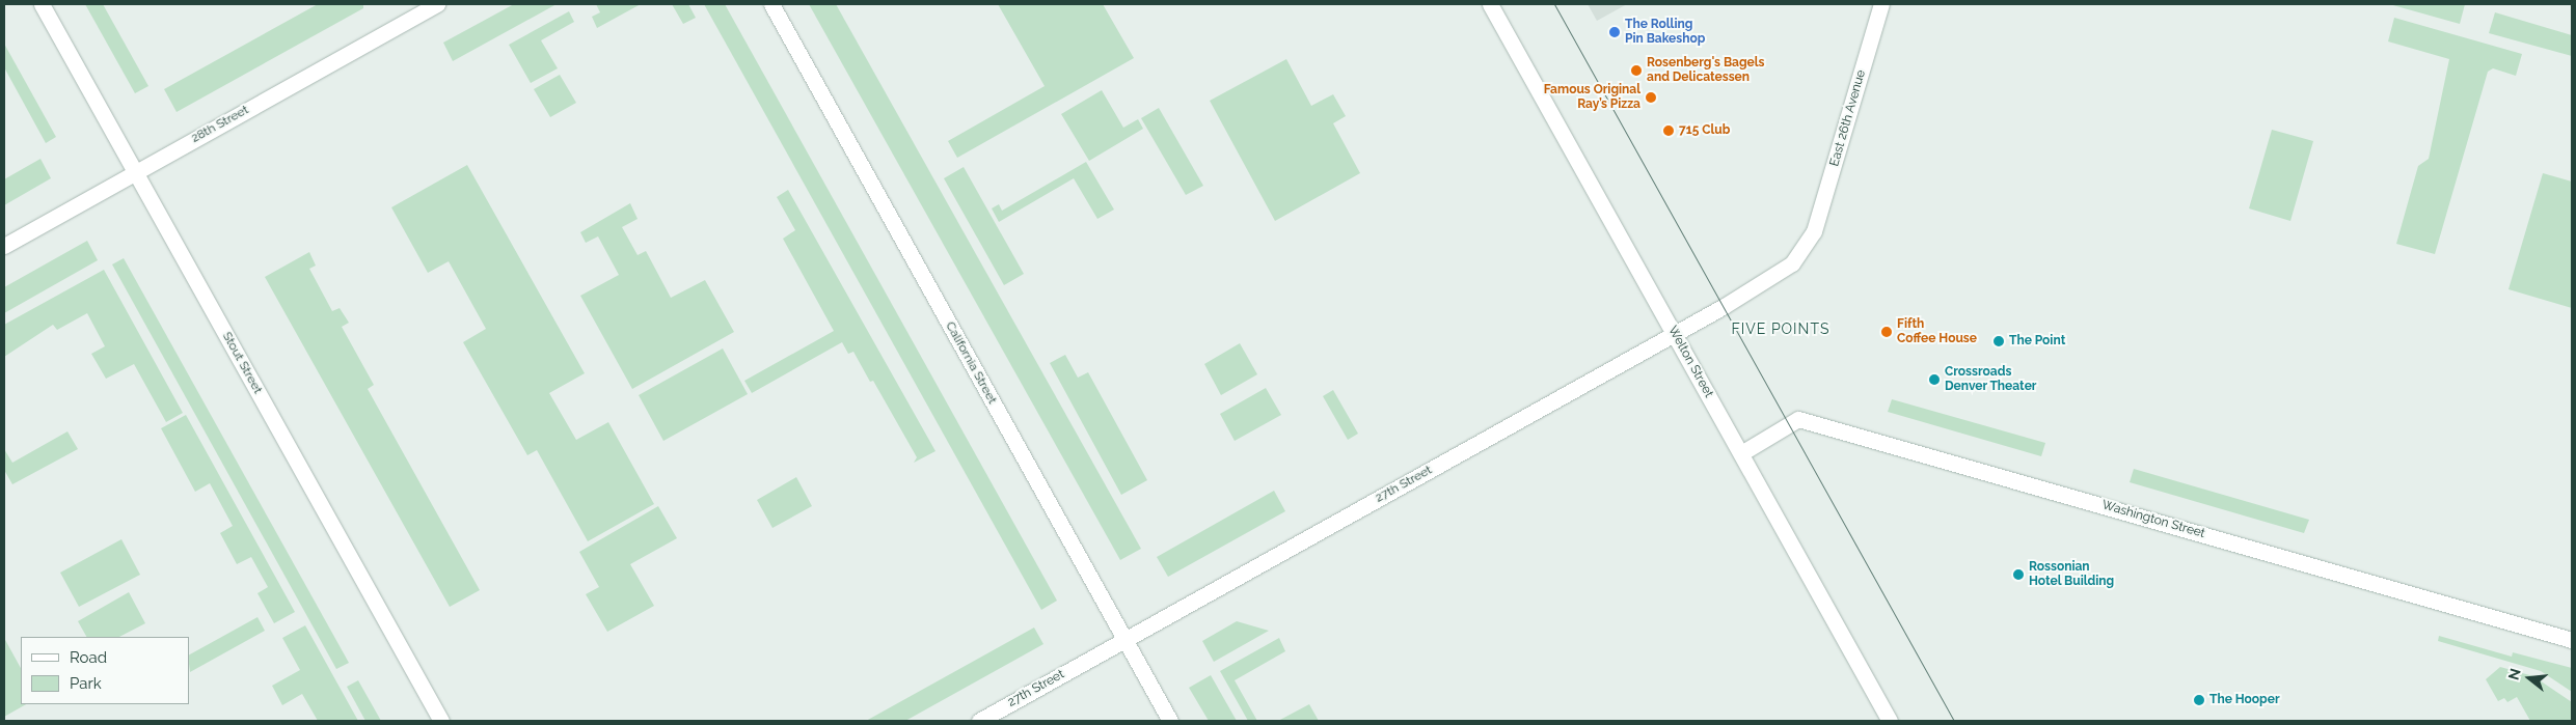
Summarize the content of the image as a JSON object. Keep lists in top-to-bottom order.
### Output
{
  "streets": {
    "street": [
      "East 26th Avenue",
      "28th Street",
      "Welton Street",
      "Stout Street",
      "California Street",
      "27th Street",
      "Washington Street"
    ]
  },
  "crossings": [
    ["East 26th Avenue", "27th Street"],
    ["28th Street", "Stout Street"],
    ["Welton Street", "27th Street"],
    ["Welton Street", "Washington Street"],
    ["California Street", "27th Street"]
  ],
  "districts": ["FIVE POINTS"],
  "places": [
    "The Rolling Pin Bakeshop",
    "Rosenberg's Bagels and Delicatessen",
    "Famous Original Ray’s Pizza",
    "715 Club",
    "Fifth Coffee House",
    "The Point",
    "Crossroads Denver Theater",
    "Rossonian Hotel Building",
    "The Hooper"
  ],
  "legend": ["Road", "Park"],
  "north": "left"
}
